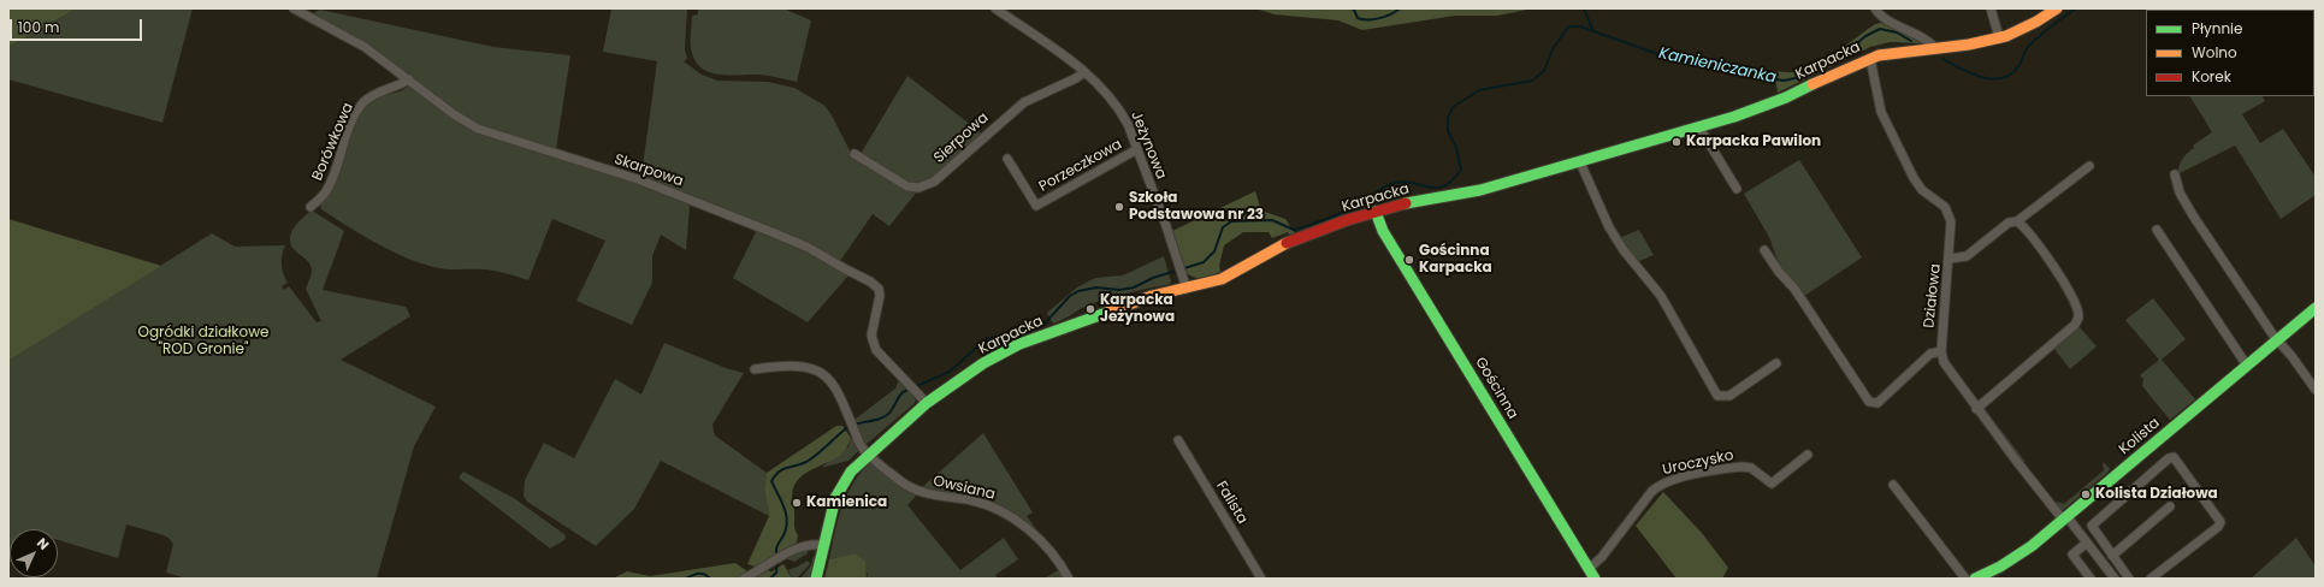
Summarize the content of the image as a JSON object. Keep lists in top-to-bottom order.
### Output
{
  "streets": {
    "street": [
      "Karpacka",
      "Sierpowa",
      "Borówkowa",
      "Jeżynowa",
      "Porzeczkowa",
      "Skarpowa",
      "Działowa",
      "Gościnna",
      "Kolista",
      "Uroczysko",
      "Owsiana",
      "Falista"
    ]
  },
  "crossings": [
    ["Karpacka", "Jeżynowa"],
    ["Karpacka", "Skarpowa"],
    ["Karpacka", "Działowa"],
    ["Karpacka", "Gościnna"],
    ["Karpacka", "Owsiana"],
    ["Sierpowa", "Jeżynowa"],
    ["Borówkowa", "Skarpowa"],
    ["Jeżynowa", "Porzeczkowa"],
    ["Działowa", "Kolista"],
    ["Gościnna", "Uroczysko"]
  ],
  "water": ["Kamieniczanka"],
  "parks": ["Ogródki działkowe \"ROD Gronie\""],
  "places": [
    "Karpacka Pawilon",
    "Szkoła Podstawowa nr 23",
    "Gościnna Karpacka",
    "Karpacka Jeżynowa",
    "Kolista Działowa",
    "Kamienica"
  ],
  "legend": ["Płynnie", "Wolno", "Korek"],
  "scale_bar": "100 m",
  "north": "top right"
}
